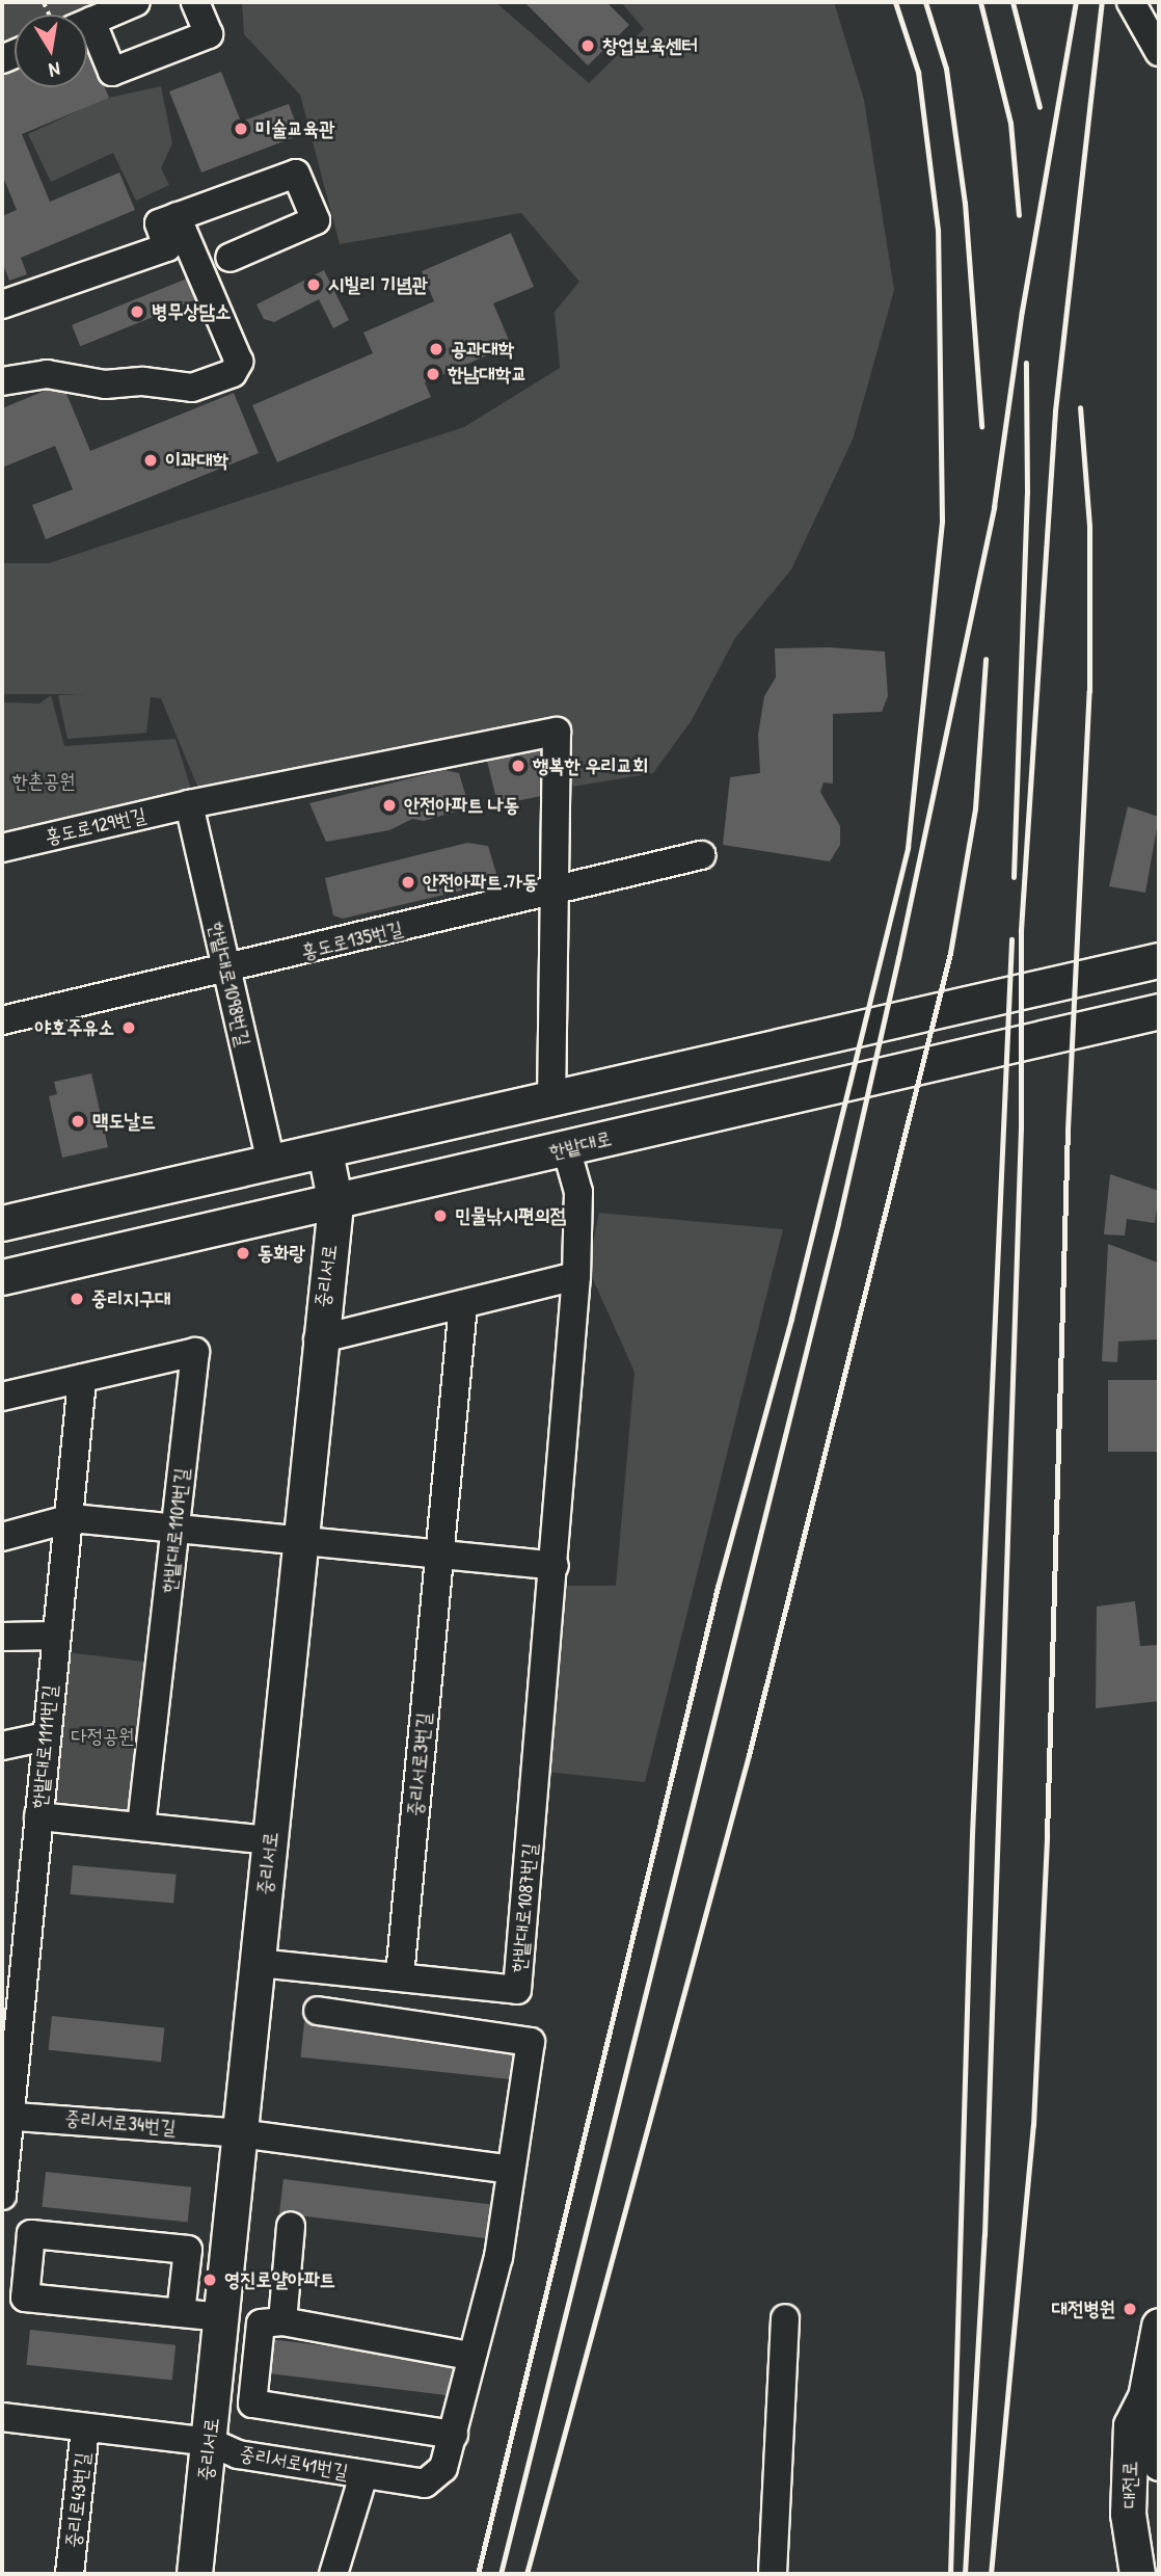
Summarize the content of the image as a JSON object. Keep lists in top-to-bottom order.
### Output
{
  "streets": {
    "main road": ["한밭대로", "중리서로", "대전로"],
    "street": [
      "홍도로129번길",
      "홍도로135번길",
      "한밭대로1098번길",
      "한밭대로1101번길",
      "한밭대로1111번길",
      "중리서로3번길",
      "한밭대로1087번길",
      "중리서로34번길",
      "중리서로41번길",
      "중리로43번길"
    ]
  },
  "crossings": [
    ["홍도로129번길", "홍도로135번길"],
    ["홍도로129번길", "한밭대로1098번길"],
    ["홍도로135번길", "한밭대로1098번길"],
    ["한밭대로", "중리서로"],
    ["한밭대로", "한밭대로1087번길"],
    ["중리서로", "한밭대로1087번길"],
    ["중리서로", "중리서로34번길"],
    ["중리서로", "중리서로41번길"],
    ["한밭대로1101번길", "한밭대로1111번길"],
    ["한밭대로1111번길", "중리서로34번길"],
    ["중리서로3번길", "한밭대로1087번길"],
    ["중리서로41번길", "중리로43번길"]
  ],
  "parks": ["한촌공원", "다정공원"],
  "places": [
    "창업보육센터",
    "미술교육관",
    "시빌리 기념관",
    "병무상담소",
    "공과대학",
    "한남대학교",
    "이과대학",
    "행복한 우리교회",
    "안전아파트 나동",
    "안전아파트 가동",
    "야호주유소",
    "맥도날드",
    "민물낚시편의점",
    "동화랑",
    "중리지구대",
    "영진로얄아파트",
    "대전병원"
  ],
  "north": "bottom"
}
